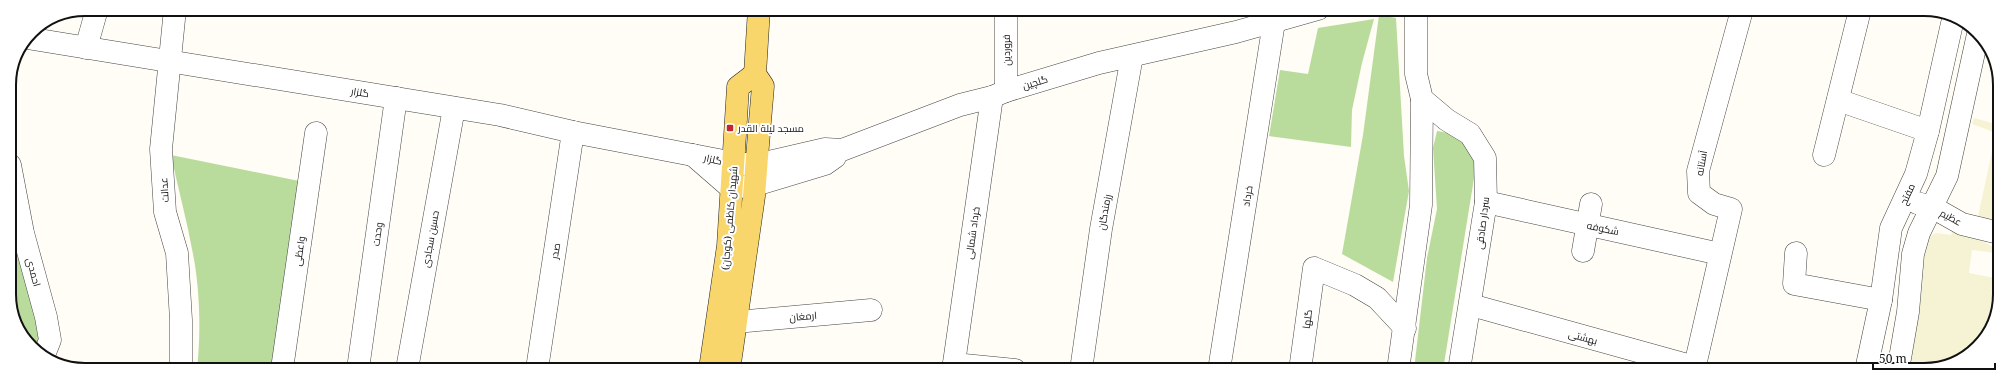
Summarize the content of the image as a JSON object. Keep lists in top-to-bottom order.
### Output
{
  "streets": {
    "main road": ["شهیدان کاظمی (کوجان)"],
    "street": [
      "فروردین",
      "گلچین",
      "گلزار",
      "آستانه",
      "عدالت",
      "مفتح",
      "خرداد",
      "رزمندگان",
      "عظیم",
      "سردار صادقی",
      "شکوفه",
      "خرداد شمالی",
      "وحدت",
      "حسین سجادی",
      "واعظی",
      "صدر",
      "احمدی",
      "ارمغان",
      "گلها",
      "بهشتی"
    ]
  },
  "crossings": [
    ["فروردین", "گلچین"],
    ["فروردین", "خرداد شمالی"],
    ["گلچین", "گلزار"],
    ["گلچین", "خرداد"],
    ["گلچین", "رزمندگان"],
    ["گلچین", "شهیدان کاظمی (کوجان)"],
    ["گلچین", "خرداد شمالی"],
    ["گلزار", "عدالت"],
    ["گلزار", "شهیدان کاظمی (کوجان)"],
    ["گلزار", "وحدت"],
    ["گلزار", "حسین سجادی"],
    ["گلزار", "صدر"],
    ["آستانه", "شکوفه"],
    ["مفتح", "عظیم"],
    ["شهیدان کاظمی (کوجان)", "ارمغان"],
    ["سردار صادقی", "شکوفه"],
    ["سردار صادقی", "بهشتی"]
  ],
  "places": {
    "transit": ["مسجد لیلة القدر"]
  },
  "scale_bar": "50 m"
}
